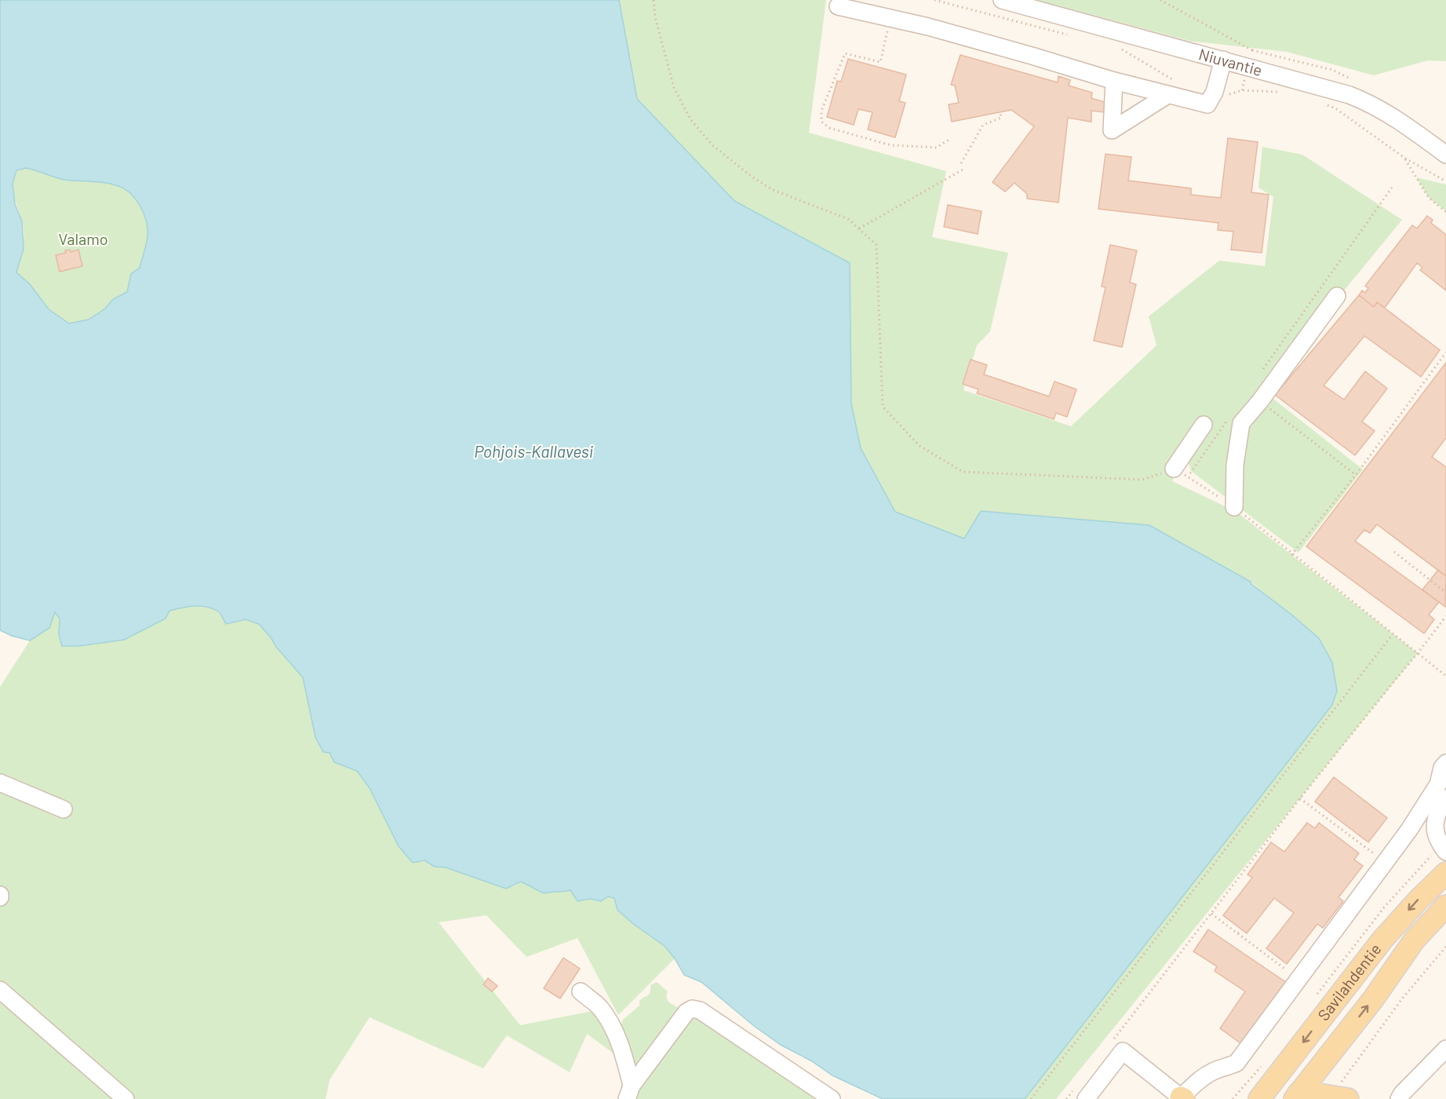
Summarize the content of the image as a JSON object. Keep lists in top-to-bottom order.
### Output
{
  "streets": {
    "main road": ["Savilahdentie"],
    "street": ["Niuvantie"]
  },
  "water": ["Pohjois-Kallavesi"],
  "parks": ["Valamo"]
}
